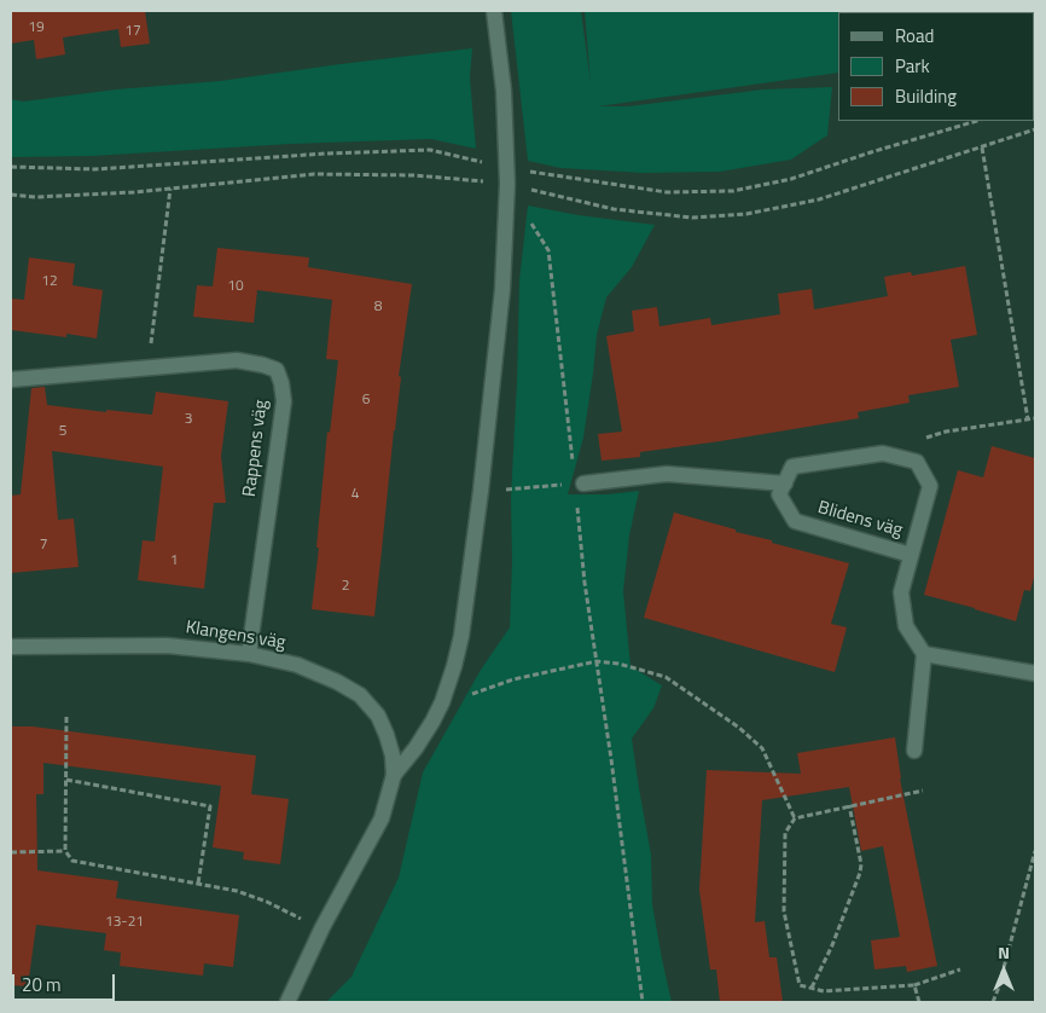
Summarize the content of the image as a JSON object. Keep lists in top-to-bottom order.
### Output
{
  "streets": {
    "street": ["Rappens väg", "Blidens väg", "Klangens väg"]
  },
  "crossings": [
    ["Rappens väg", "Klangens väg"]
  ],
  "house_numbers": [
    "19",
    "17",
    "12",
    "10",
    "8",
    "6",
    "3",
    "5",
    "4",
    "7",
    "1",
    "2",
    "13-21"
  ],
  "legend": ["Road", "Park", "Building"],
  "scale_bar": "20 m",
  "north": "top"
}
